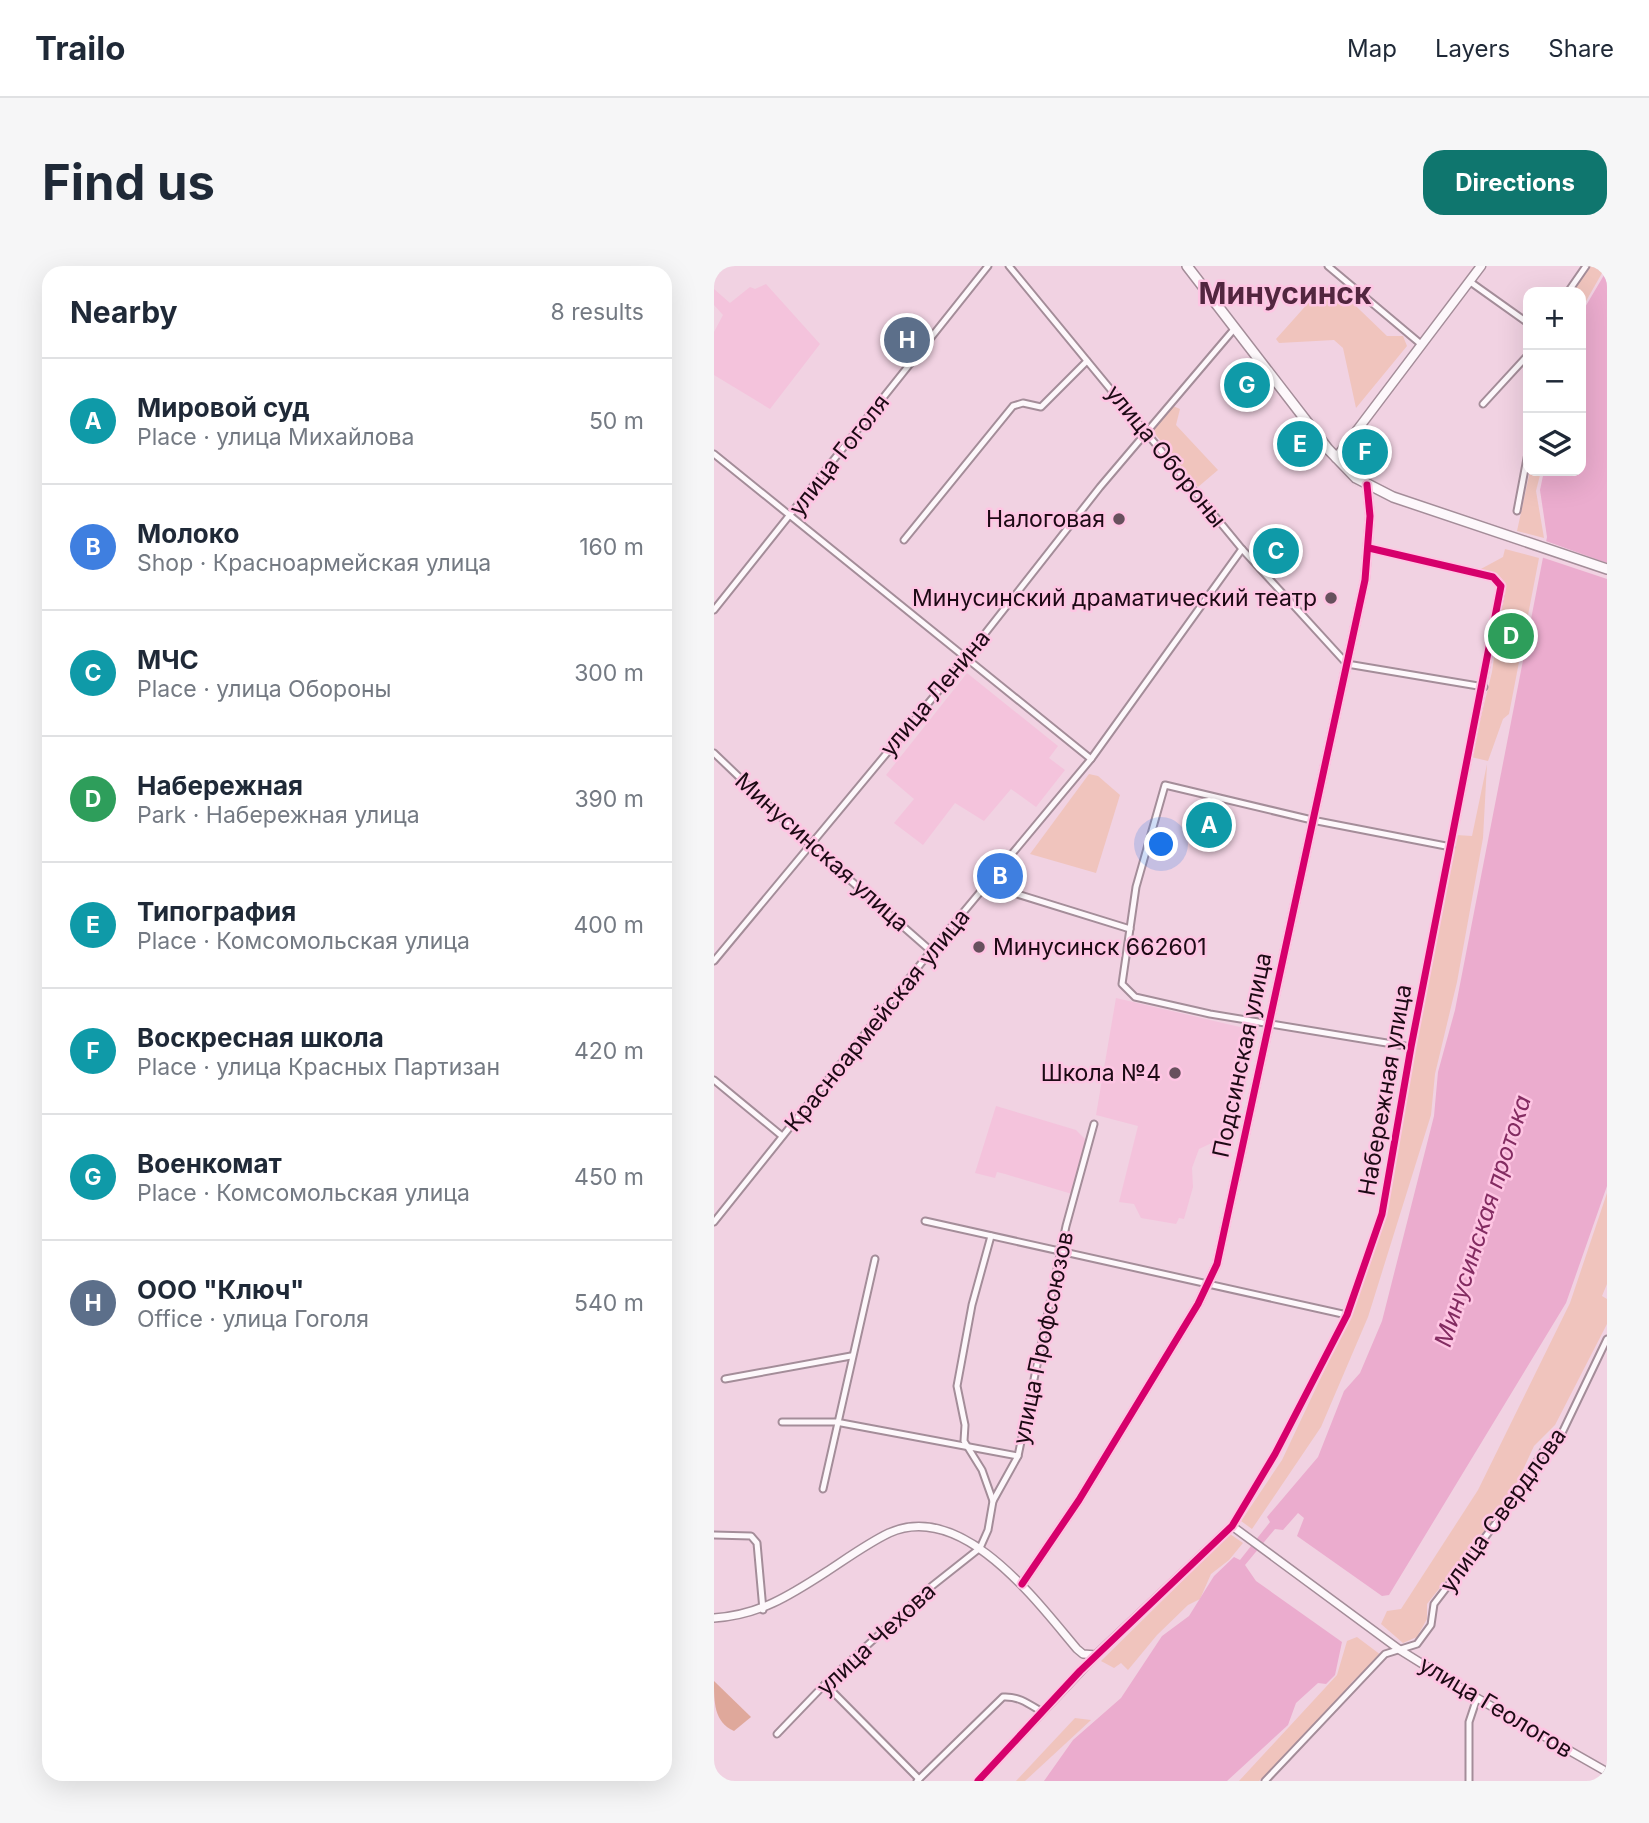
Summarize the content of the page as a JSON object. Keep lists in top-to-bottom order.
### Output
{
  "streets": {
    "street": [
      "улица Гоголя",
      "улица Обороны",
      "улица Ленина",
      "Минусинская улица",
      "Красноармейская улица",
      "Подсинская улица",
      "Набережная улица",
      "улица Профсоюзов",
      "улица Свердлова",
      "улица Чехова",
      "улица Геологов"
    ]
  },
  "crossings": [
    ["улица Обороны", "улица Ленина"],
    ["улица Обороны", "Красноармейская улица"],
    ["улица Обороны", "Подсинская улица"],
    ["улица Ленина", "Минусинская улица"],
    ["Минусинская улица", "Красноармейская улица"],
    ["Подсинская улица", "Набережная улица"],
    ["Набережная улица", "улица Геологов"],
    ["улица Профсоюзов", "улица Чехова"],
    ["улица Свердлова", "улица Геологов"]
  ],
  "districts": ["Минусинск"],
  "water": ["Минусинская протока"],
  "places": [
    "Налоговая",
    "Минусинский драматический театр",
    "Минусинск 662601",
    "Школа №4"
  ],
  "page": {
    "header": "Trailo",
    "nav": ["Map", "Layers", "Share"],
    "buttons": "Directions",
    "title": "Find us",
    "heading": ["Nearby", "8 results"],
    "map_buttons": ["+", "−"],
    "pins": [
      "H",
      "G",
      "E",
      "F",
      "C",
      "D",
      "A",
      "B"
    ],
    "list": [
      {
        "mark": "A",
        "name": "Мировой суд",
        "note": "Place · улица Михайлова",
        "value": "50 m"
      },
      {
        "mark": "B",
        "name": "Молоко",
        "note": "Shop · Красноармейская улица",
        "value": "160 m"
      },
      {
        "mark": "C",
        "name": "МЧС",
        "note": "Place · улица Обороны",
        "value": "300 m"
      },
      {
        "mark": "D",
        "name": "Набережная",
        "note": "Park · Набережная улица",
        "value": "390 m"
      },
      {
        "mark": "E",
        "name": "Типография",
        "note": "Place · Комсомольская улица",
        "value": "400 m"
      },
      {
        "mark": "F",
        "name": "Воскресная школа",
        "note": "Place · улица Красных Партизан",
        "value": "420 m"
      },
      {
        "mark": "G",
        "name": "Военкомат",
        "note": "Place · Комсомольская улица",
        "value": "450 m"
      },
      {
        "mark": "H",
        "name": "ООО \"Ключ\"",
        "note": "Office · улица Гоголя",
        "value": "540 m"
      }
    ]
  }
}
